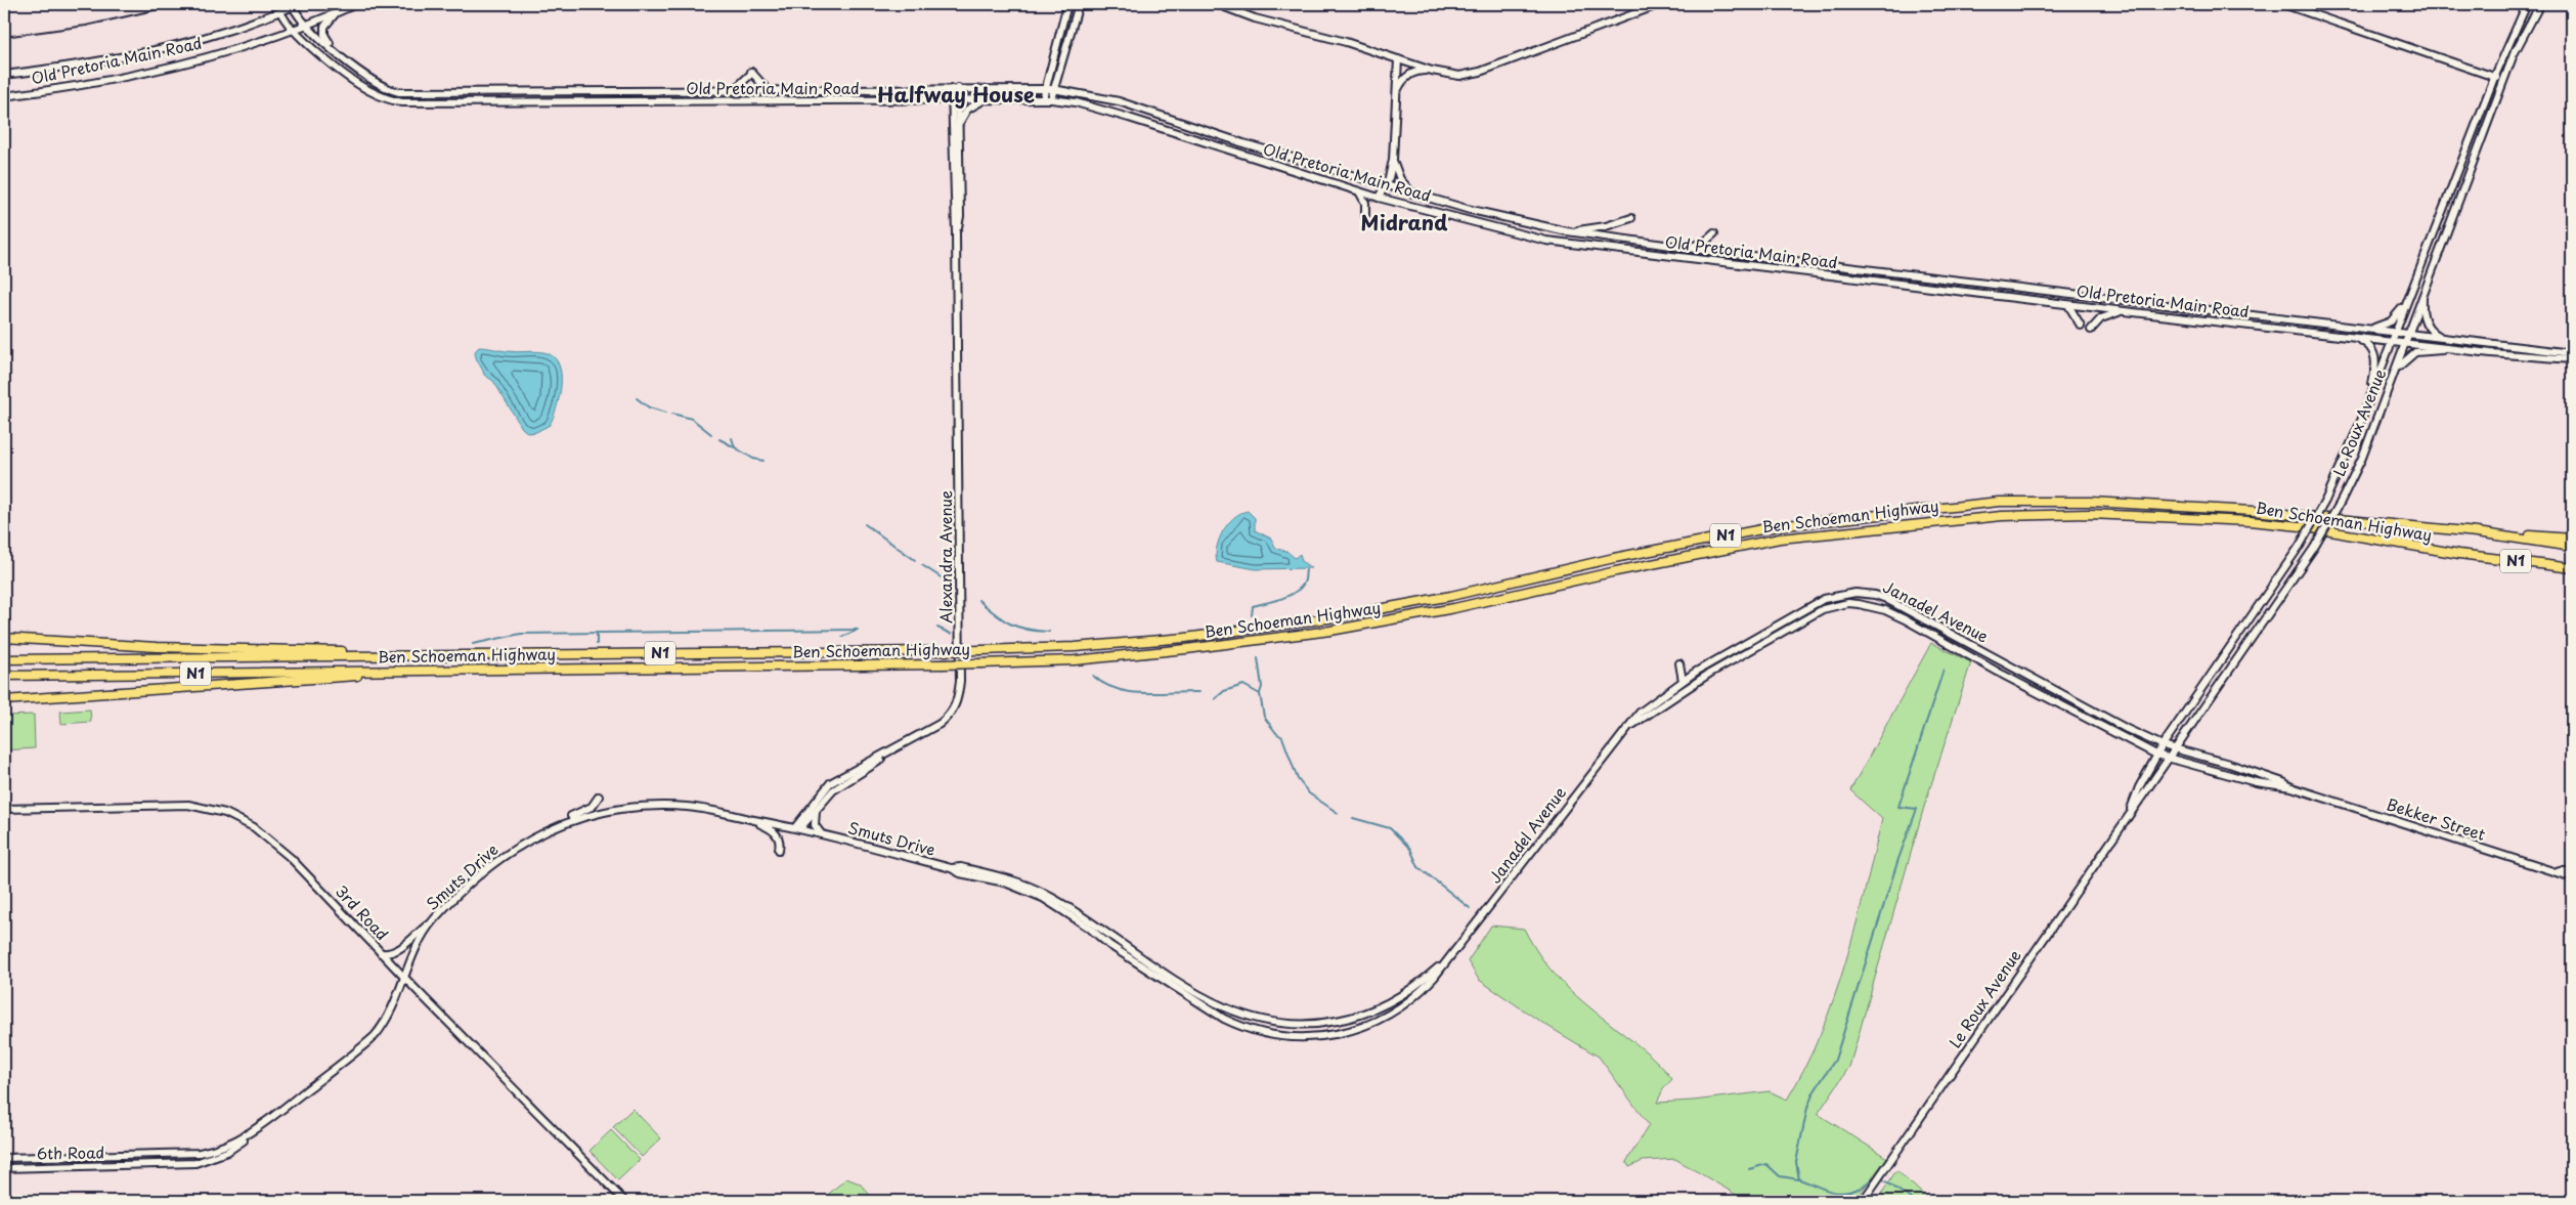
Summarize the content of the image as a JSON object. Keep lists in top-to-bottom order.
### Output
{
  "streets": {
    "highway": ["Ben Schoeman Highway", "N1"],
    "main road": [
      "Old Pretoria Main Road",
      "Le Roux Avenue",
      "Alexandra Avenue",
      "Janadel Avenue",
      "Bekker Street",
      "Smuts Drive",
      "3rd Road",
      "6th Road"
    ]
  },
  "crossings": [
    ["Old Pretoria Main Road", "Le Roux Avenue"],
    ["Old Pretoria Main Road", "Alexandra Avenue"],
    ["Le Roux Avenue", "Janadel Avenue"],
    ["Le Roux Avenue", "Bekker Street"],
    ["Alexandra Avenue", "Smuts Drive"],
    ["Janadel Avenue", "Bekker Street"],
    ["Janadel Avenue", "Smuts Drive"],
    ["Smuts Drive", "3rd Road"],
    ["Smuts Drive", "6th Road"]
  ],
  "districts": ["Halfway House", "Midrand"]
}
